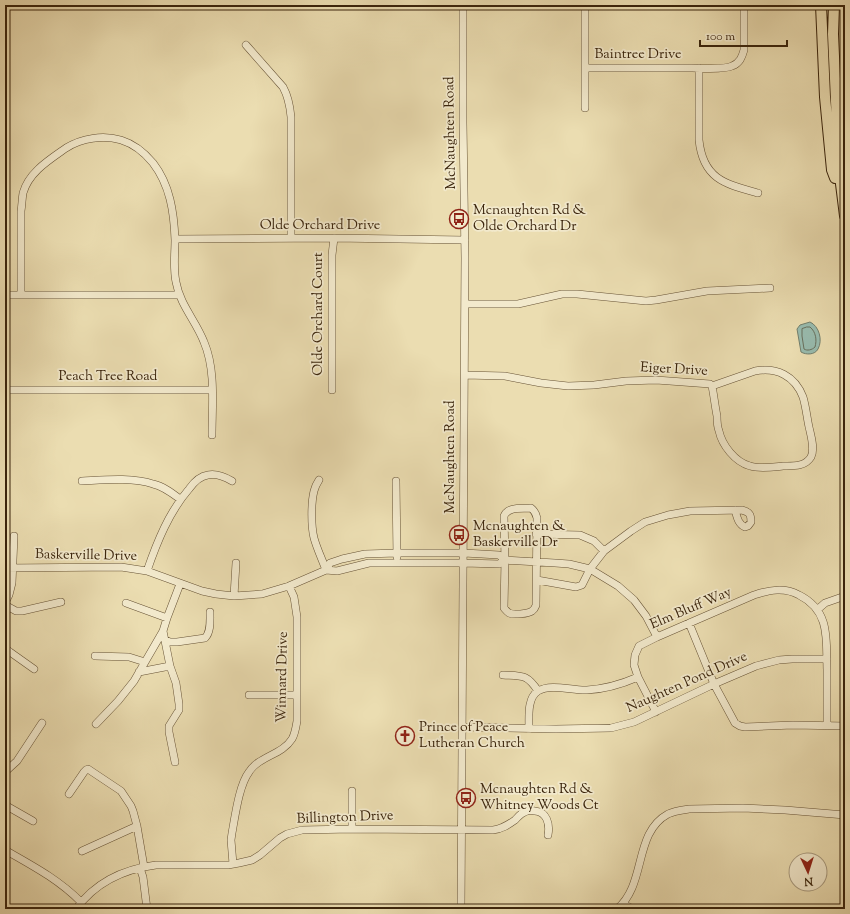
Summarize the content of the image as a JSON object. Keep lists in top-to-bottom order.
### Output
{
  "streets": {
    "street": [
      "Baintree Drive",
      "McNaughten Road",
      "Olde Orchard Drive",
      "Olde Orchard Court",
      "Eiger Drive",
      "Peach Tree Road",
      "Baskerville Drive",
      "Elm Bluff Way",
      "Winnard Drive",
      "Naughten Pond Drive",
      "Billington Drive"
    ]
  },
  "crossings": [
    ["McNaughten Road", "Olde Orchard Drive"],
    ["McNaughten Road", "Eiger Drive"],
    ["McNaughten Road", "Baskerville Drive"],
    ["McNaughten Road", "Naughten Pond Drive"],
    ["McNaughten Road", "Billington Drive"],
    ["Olde Orchard Drive", "Olde Orchard Court"],
    ["Baskerville Drive", "Winnard Drive"],
    ["Elm Bluff Way", "Naughten Pond Drive"],
    ["Winnard Drive", "Billington Drive"]
  ],
  "places": {
    "bus stop": ["Mcnaughten Rd & Olde Orchard Dr", "Mcnaughten & Baskerville Dr", "Mcnaughten Rd & Whitney Woods Ct"],
    "church": ["Prince of Peace Lutheran Church"]
  },
  "scale_bar": "100 m",
  "north": "bottom"
}
